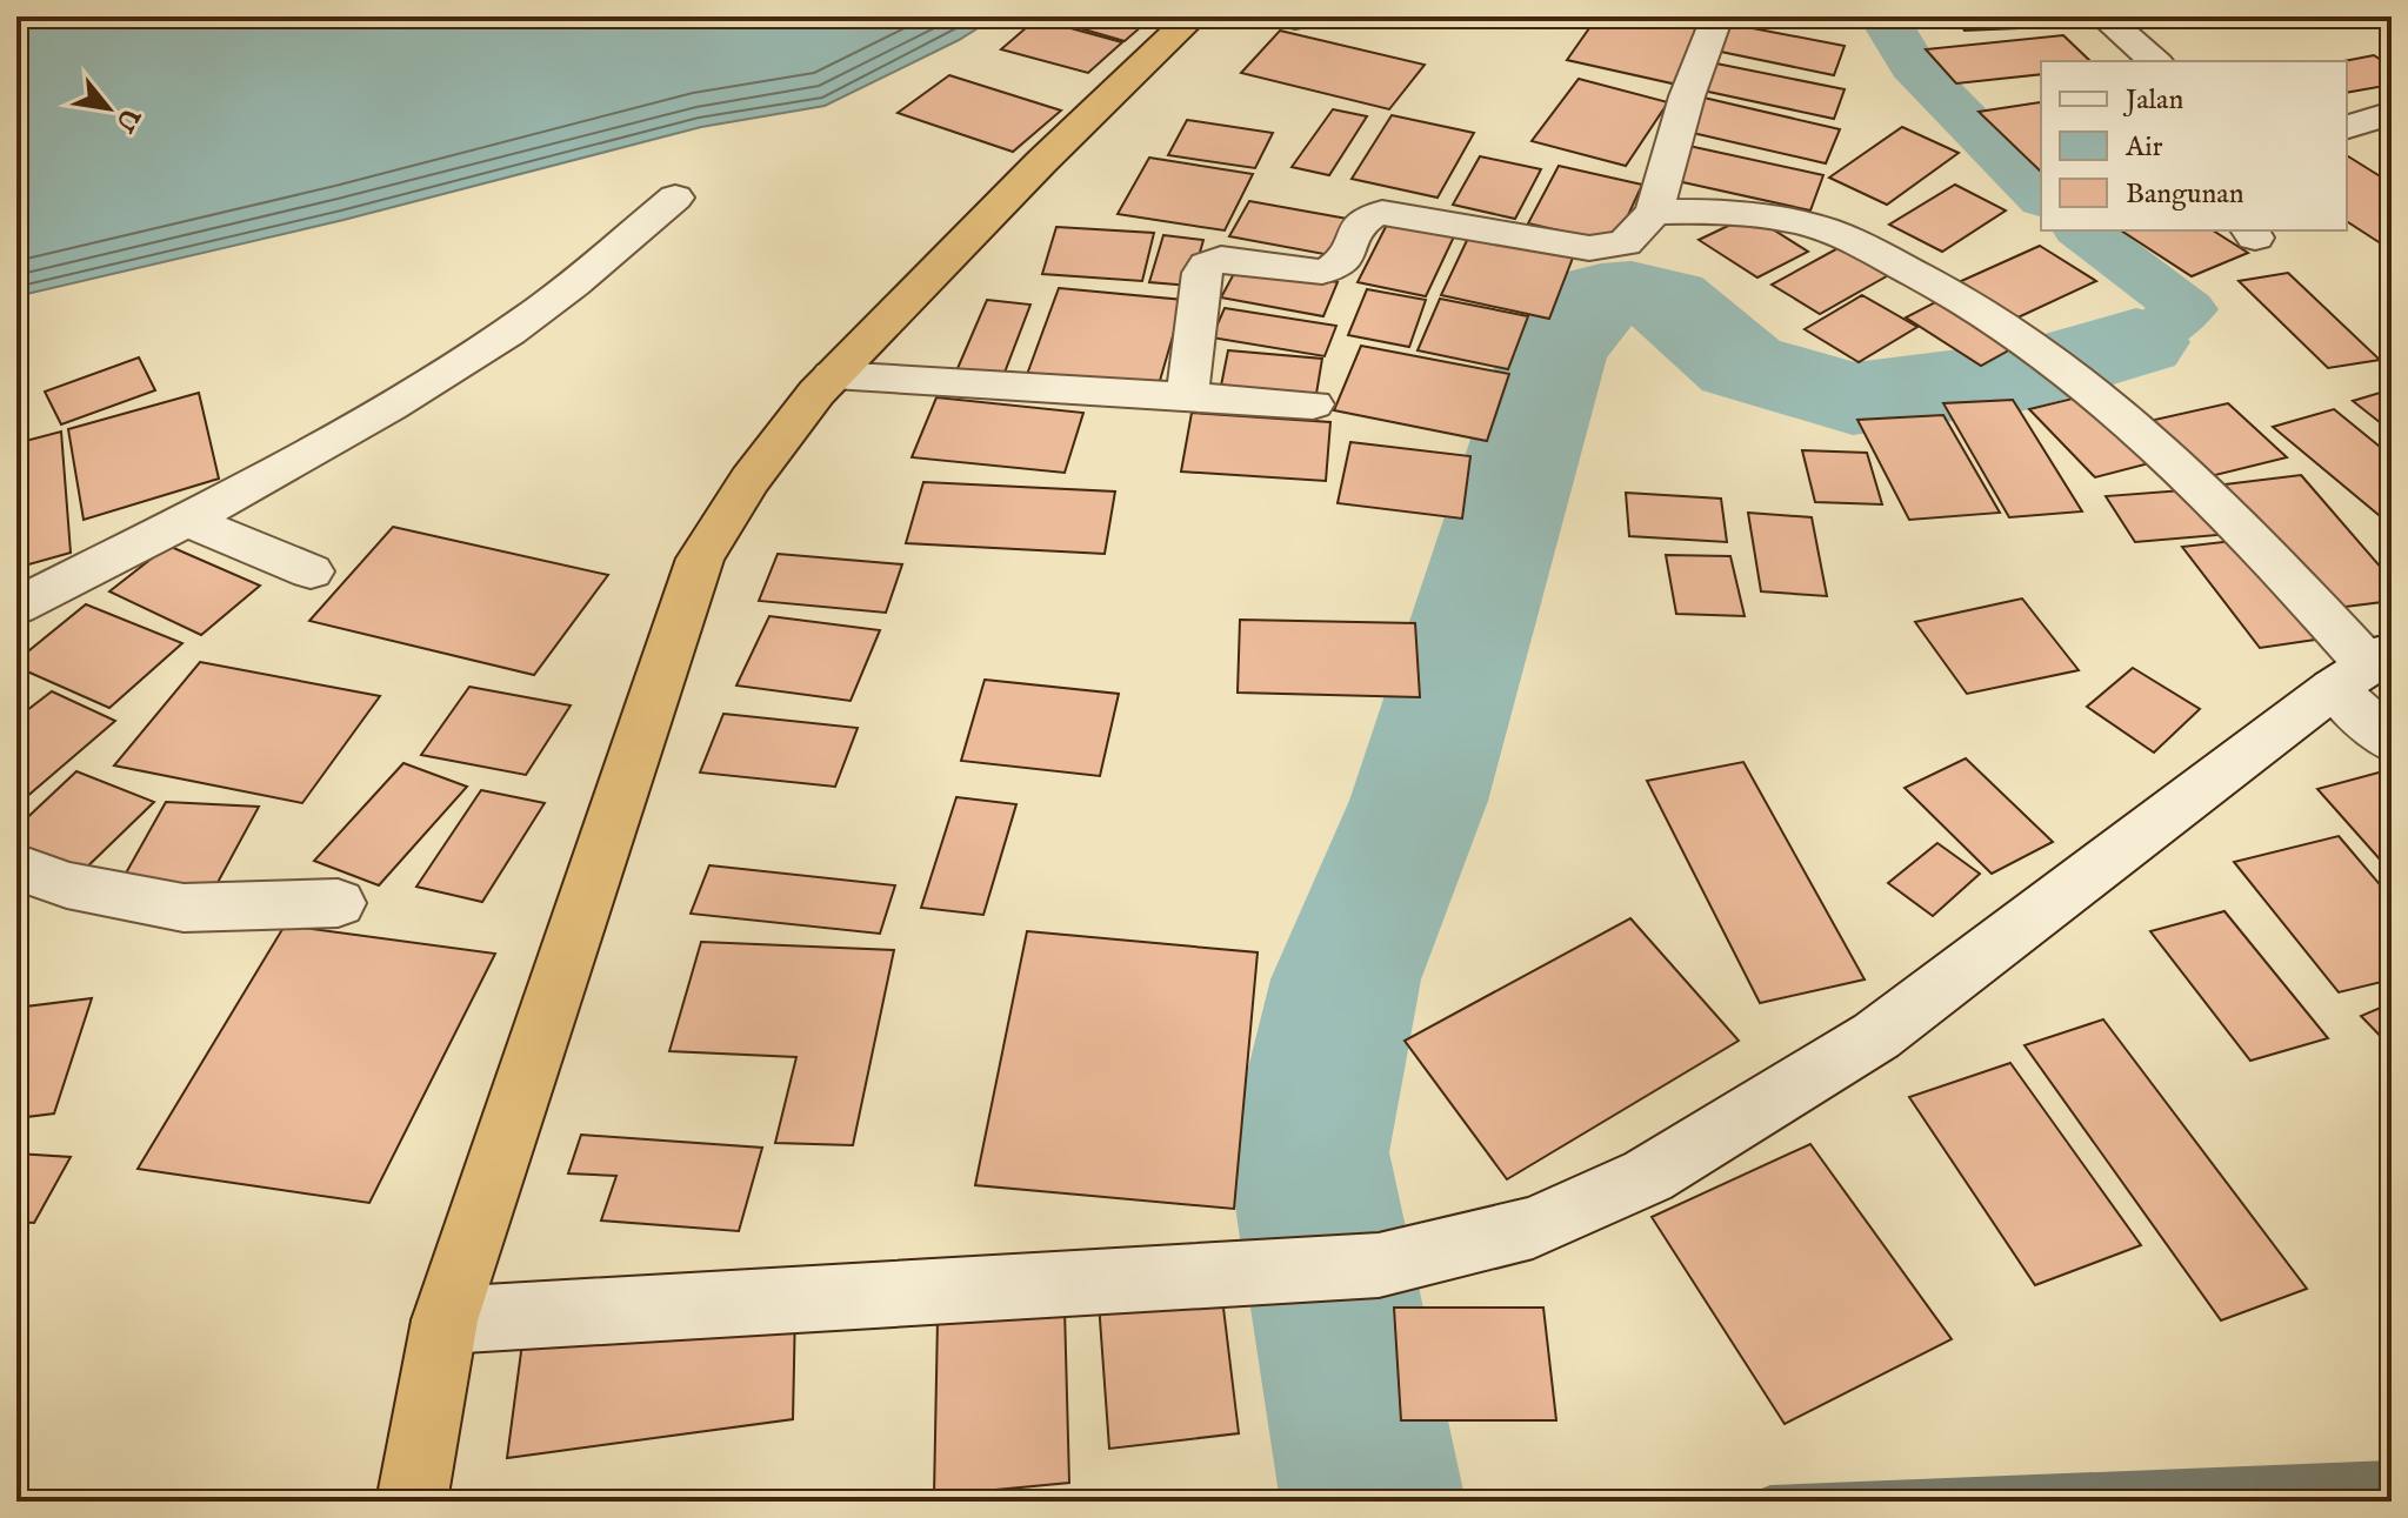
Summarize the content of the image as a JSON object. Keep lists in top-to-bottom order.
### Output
{
  "legend": ["Jalan", "Air", "Bangunan"],
  "north": "bottom right"
}
